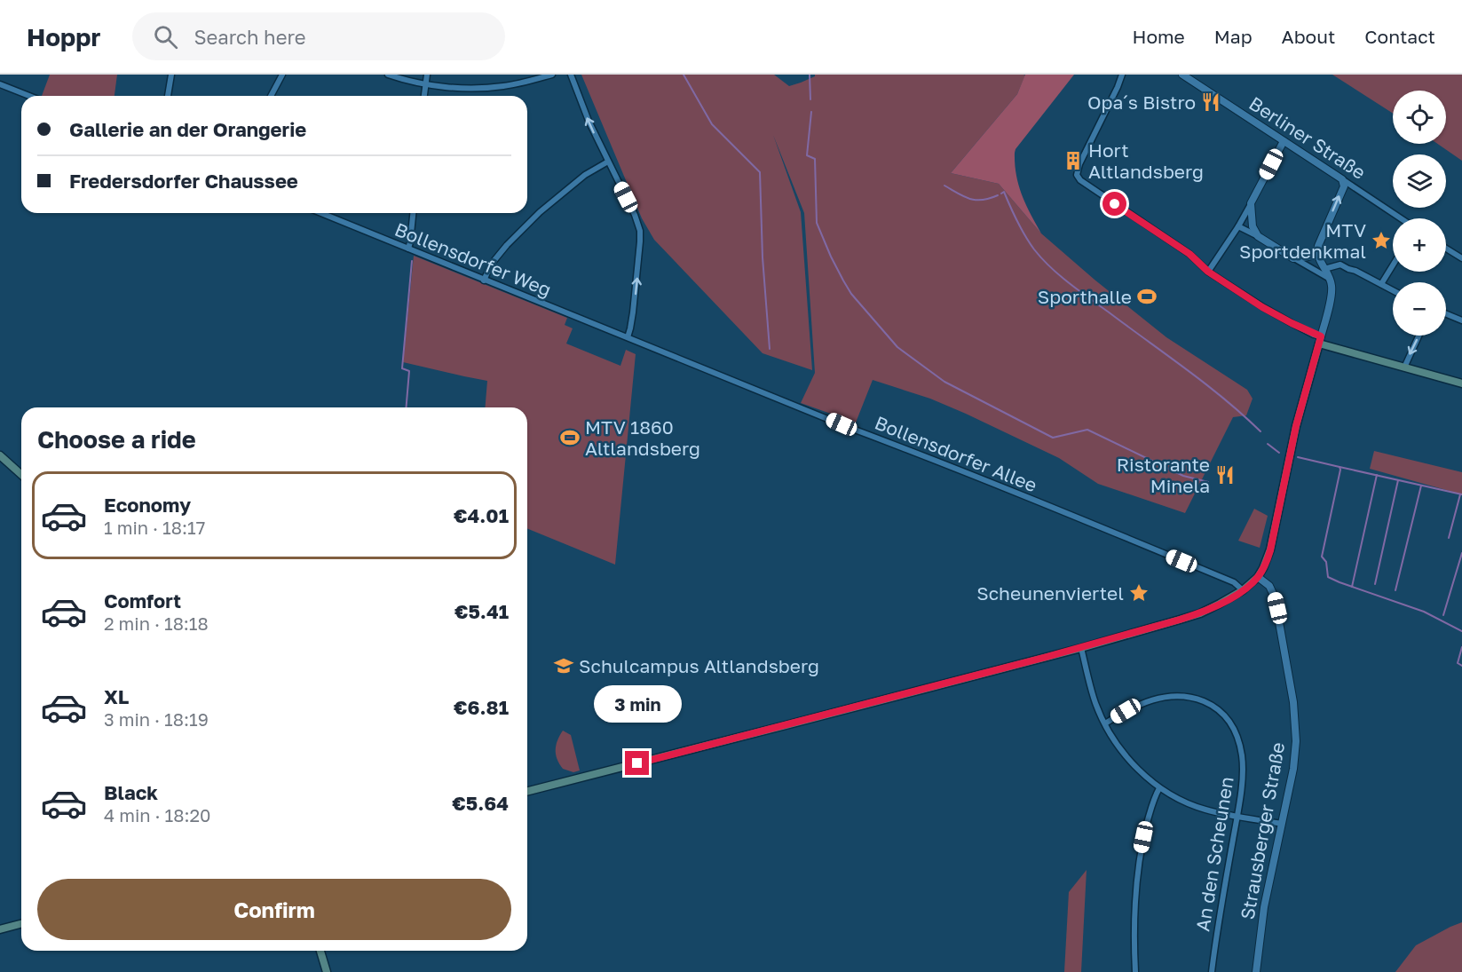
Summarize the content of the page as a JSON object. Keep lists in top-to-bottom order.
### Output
{
  "streets": {
    "street": [
      "Berliner Straße",
      "Bollensdorfer Weg",
      "Bollensdorfer Allee",
      "Strausberger Straße",
      "An den Scheunen"
    ]
  },
  "crossings": [
    ["Bollensdorfer Weg", "Bollensdorfer Allee"]
  ],
  "places": {
    "restaurant": ["Opa´s Bistro", "Ristorante Minela"],
    "building": ["Hort Altlandsberg"],
    "place": ["MTV Sportdenkmal", "Scheunenviertel"],
    "sports": ["Sporthalle", "MTV 1860 Altlandsberg"],
    "school or university": ["Schulcampus Altlandsberg"]
  },
  "page": {
    "header": "Hoppr",
    "search": "Search here",
    "nav": [
      "Home",
      "Map",
      "About",
      "Contact"
    ],
    "map_buttons": ["+", "−"],
    "banner": ["Gallerie an der Orangerie", "Fredersdorfer Chaussee"],
    "heading": "Choose a ride",
    "list": [
      {
        "name": "Economy",
        "note": "1 min · 18:17",
        "value": "€4.01"
      },
      {
        "name": "Comfort",
        "note": "2 min · 18:18",
        "value": "€5.41"
      },
      {
        "name": "XL",
        "note": "3 min · 18:19",
        "value": "€6.81"
      },
      {
        "name": "Black",
        "note": "4 min · 18:20",
        "value": "€5.64"
      }
    ],
    "bubble": "3 min",
    "buttons": "Confirm"
  }
}
